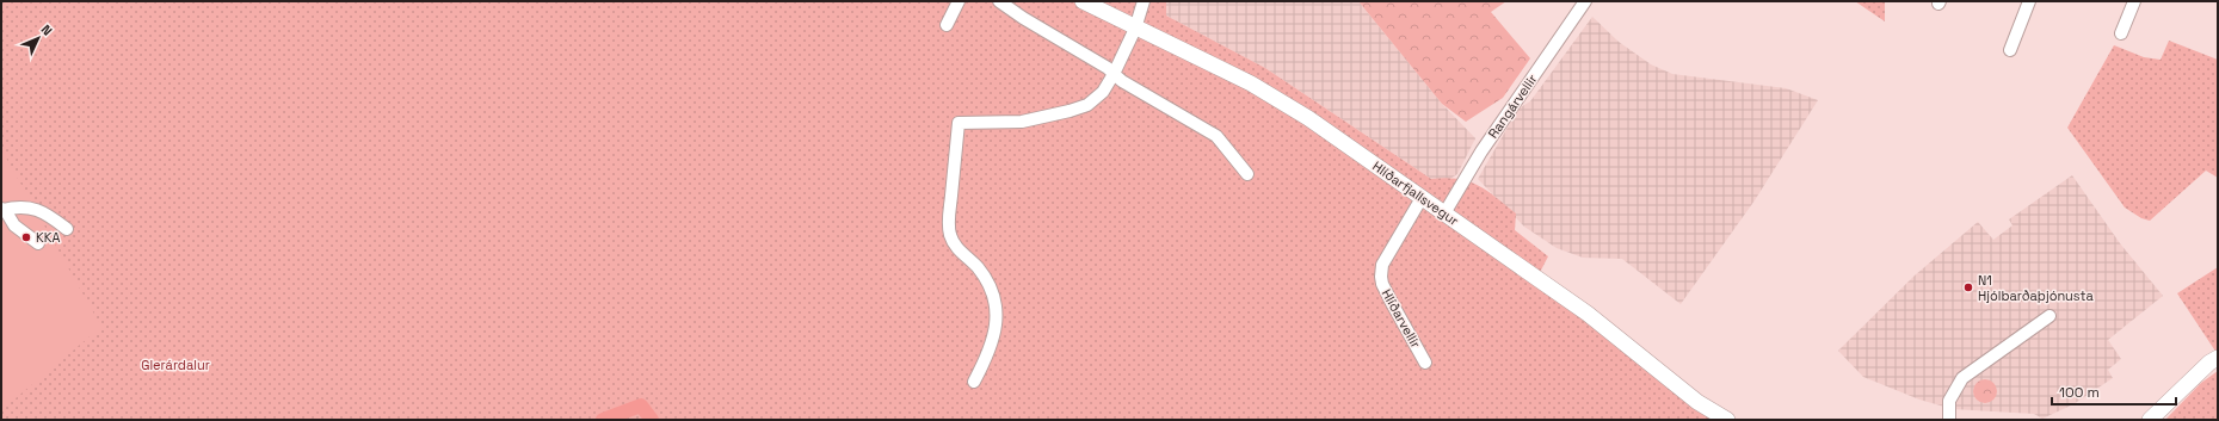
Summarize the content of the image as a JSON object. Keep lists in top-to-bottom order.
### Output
{
  "streets": {
    "main road": ["Hlíðarfjallsvegur"],
    "street": ["Rangárvellir", "Hlíðarvellir"]
  },
  "crossings": [
    ["Rangárvellir", "Hlíðarfjallsvegur"],
    ["Hlíðarfjallsvegur", "Hlíðarvellir"]
  ],
  "parks": ["Glerárdalur"],
  "places": ["KKA", "N1 Hjólbarðaþjónusta"],
  "scale_bar": "100 m",
  "north": "top right"
}
